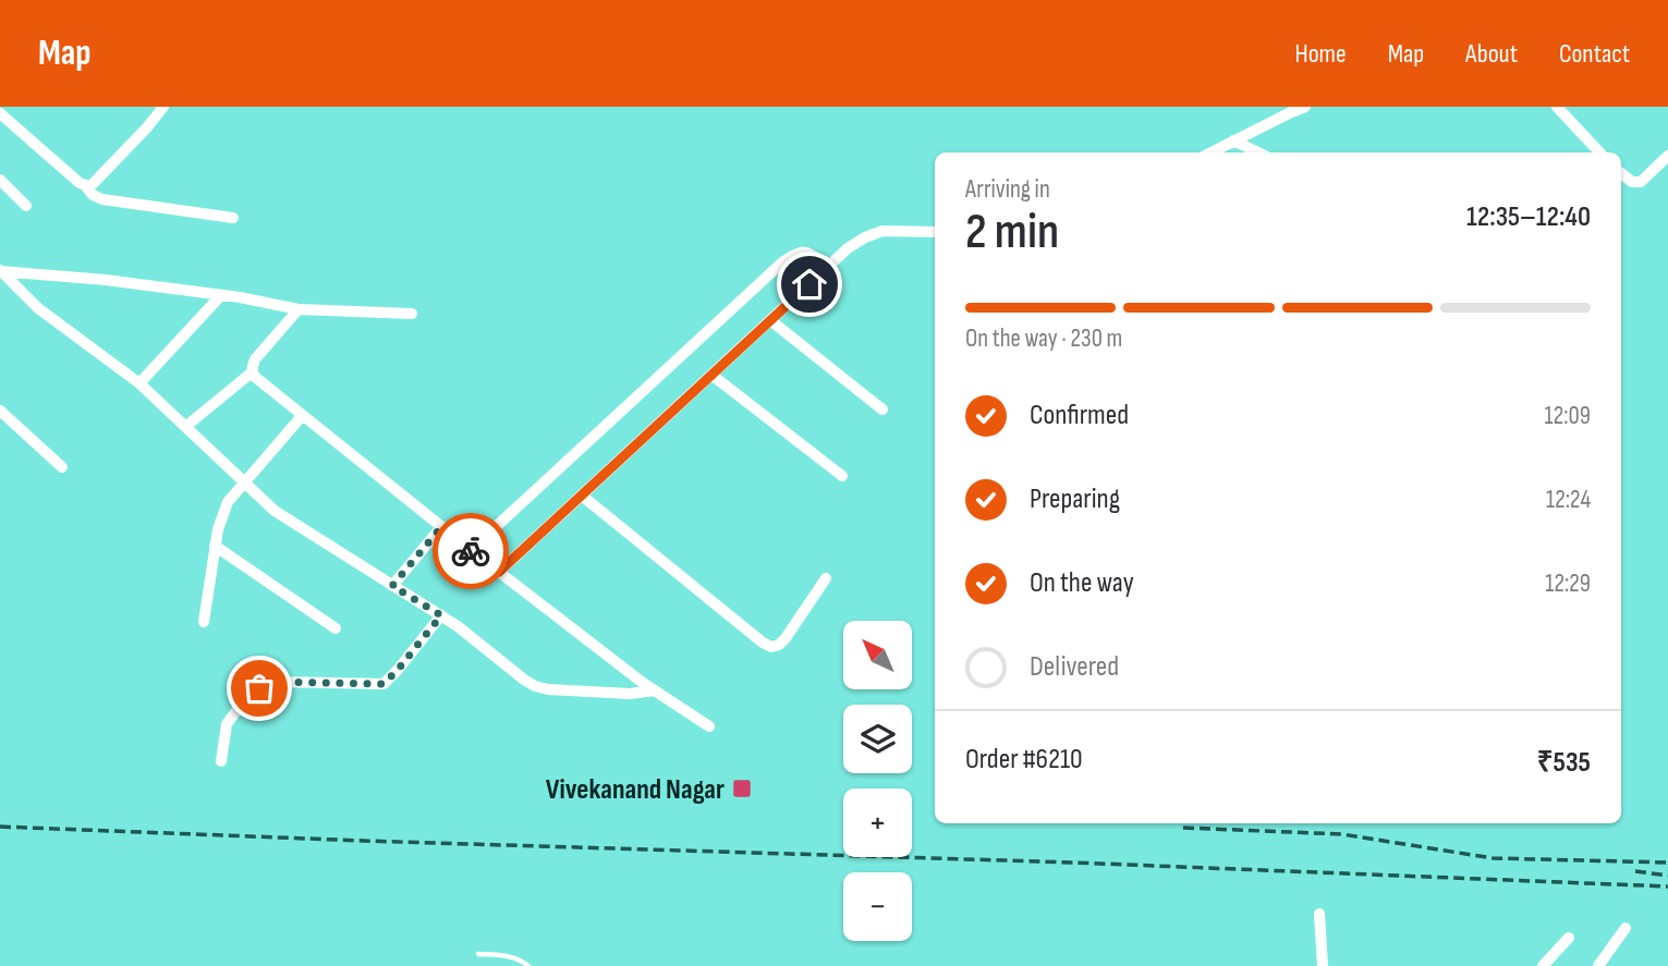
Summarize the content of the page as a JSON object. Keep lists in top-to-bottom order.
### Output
{
  "places": {
    "transit": ["Vivekanand Nagar"]
  },
  "north": "top left",
  "page": {
    "header": "Map",
    "nav": [
      "Home",
      "Map",
      "About",
      "Contact"
    ],
    "heading": ["2 min", "Arriving in", "12:35–12:40"],
    "panel": ["Order #6210", "₹535"],
    "bar": "On the way · 230 m",
    "list": [
      ["Confirmed", "12:09"],
      ["Preparing", "12:24"],
      ["On the way", "12:29"],
      "Delivered"
    ],
    "map_buttons": ["+", "−"]
  }
}
